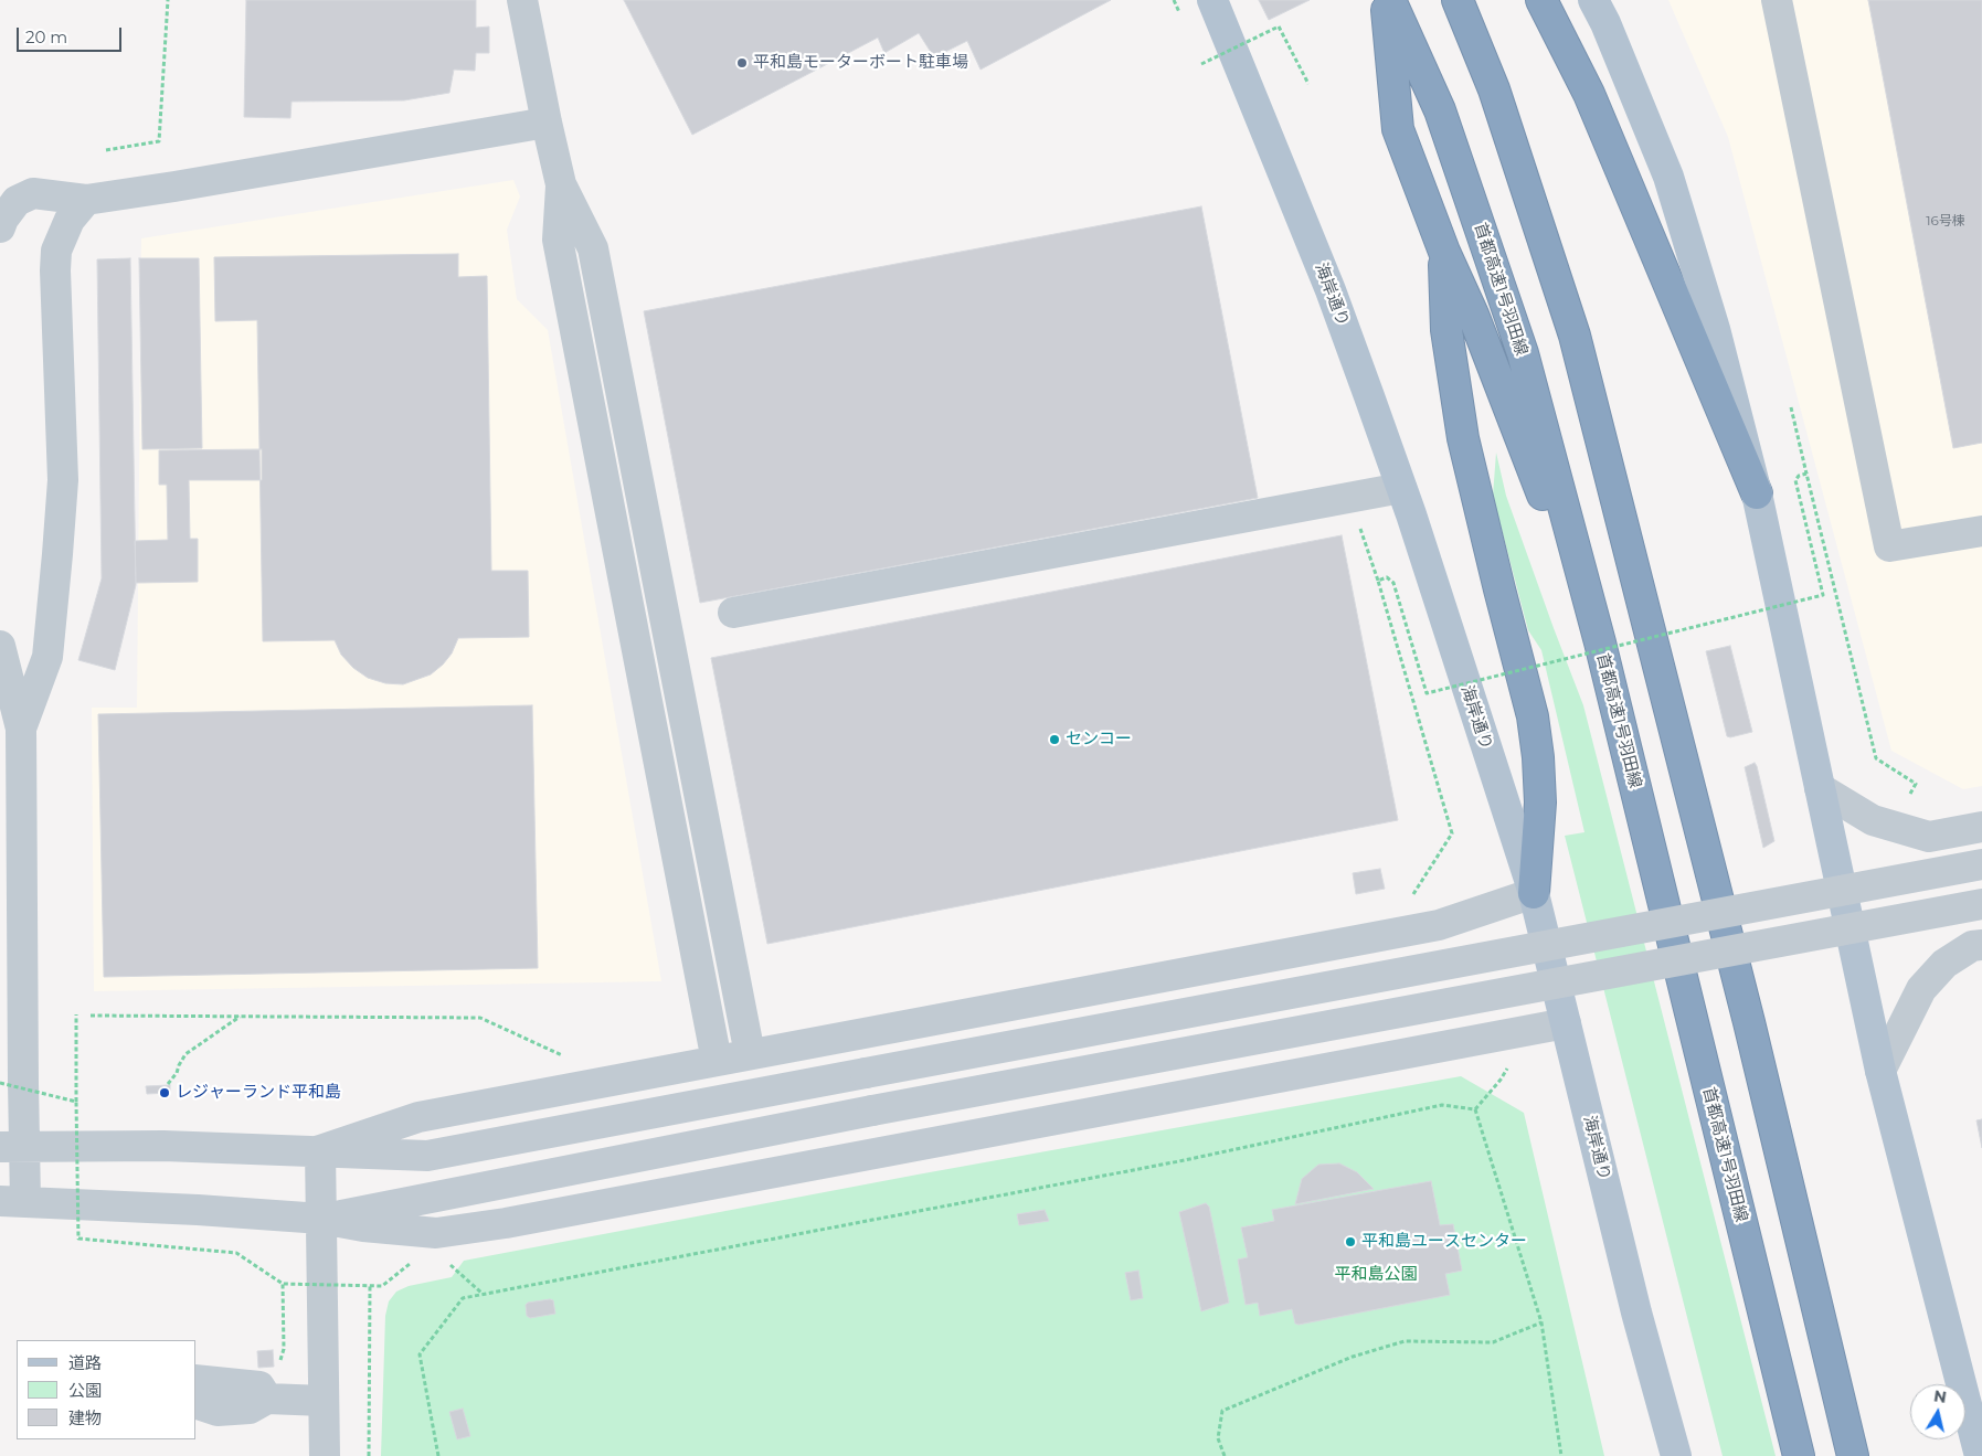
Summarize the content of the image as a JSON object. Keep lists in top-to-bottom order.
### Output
{
  "streets": {
    "highway": ["首都高速1号羽田線"],
    "main road": ["海岸通り"]
  },
  "parks": ["平和島公園"],
  "places": [
    "平和島モーターボート駐車場",
    "センコー",
    "レジャーランド平和島",
    "平和島ユースセンター"
  ],
  "house_numbers": ["16号棟"],
  "legend": ["道路", "公園", "建物"],
  "scale_bar": "20 m",
  "north": "top"
}
